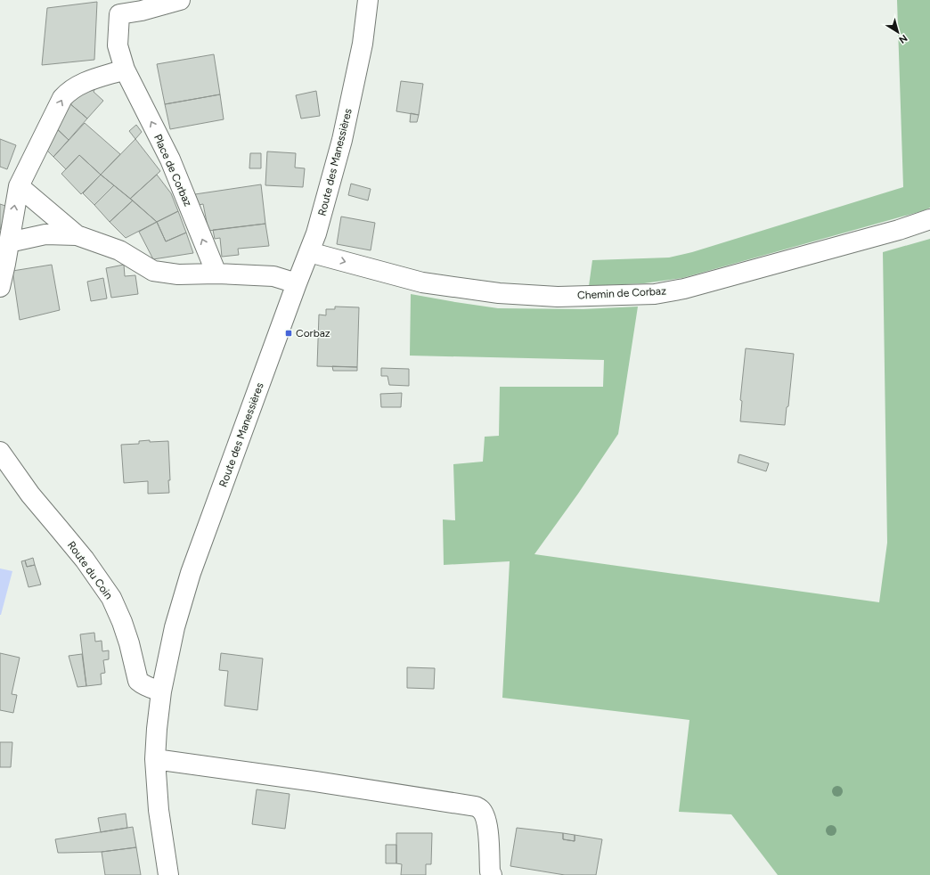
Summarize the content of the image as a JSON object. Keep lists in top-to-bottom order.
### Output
{
  "streets": {
    "street": [
      "Route des Manessières",
      "Place de Corbaz",
      "Chemin de Corbaz",
      "Route du Coin"
    ]
  },
  "crossings": [
    ["Route des Manessières", "Chemin de Corbaz"],
    ["Route des Manessières", "Route du Coin"]
  ],
  "one_way": ["Place de Corbaz", "Chemin de Corbaz"],
  "places": {
    "transit": ["Corbaz"]
  },
  "north": "bottom right"
}
